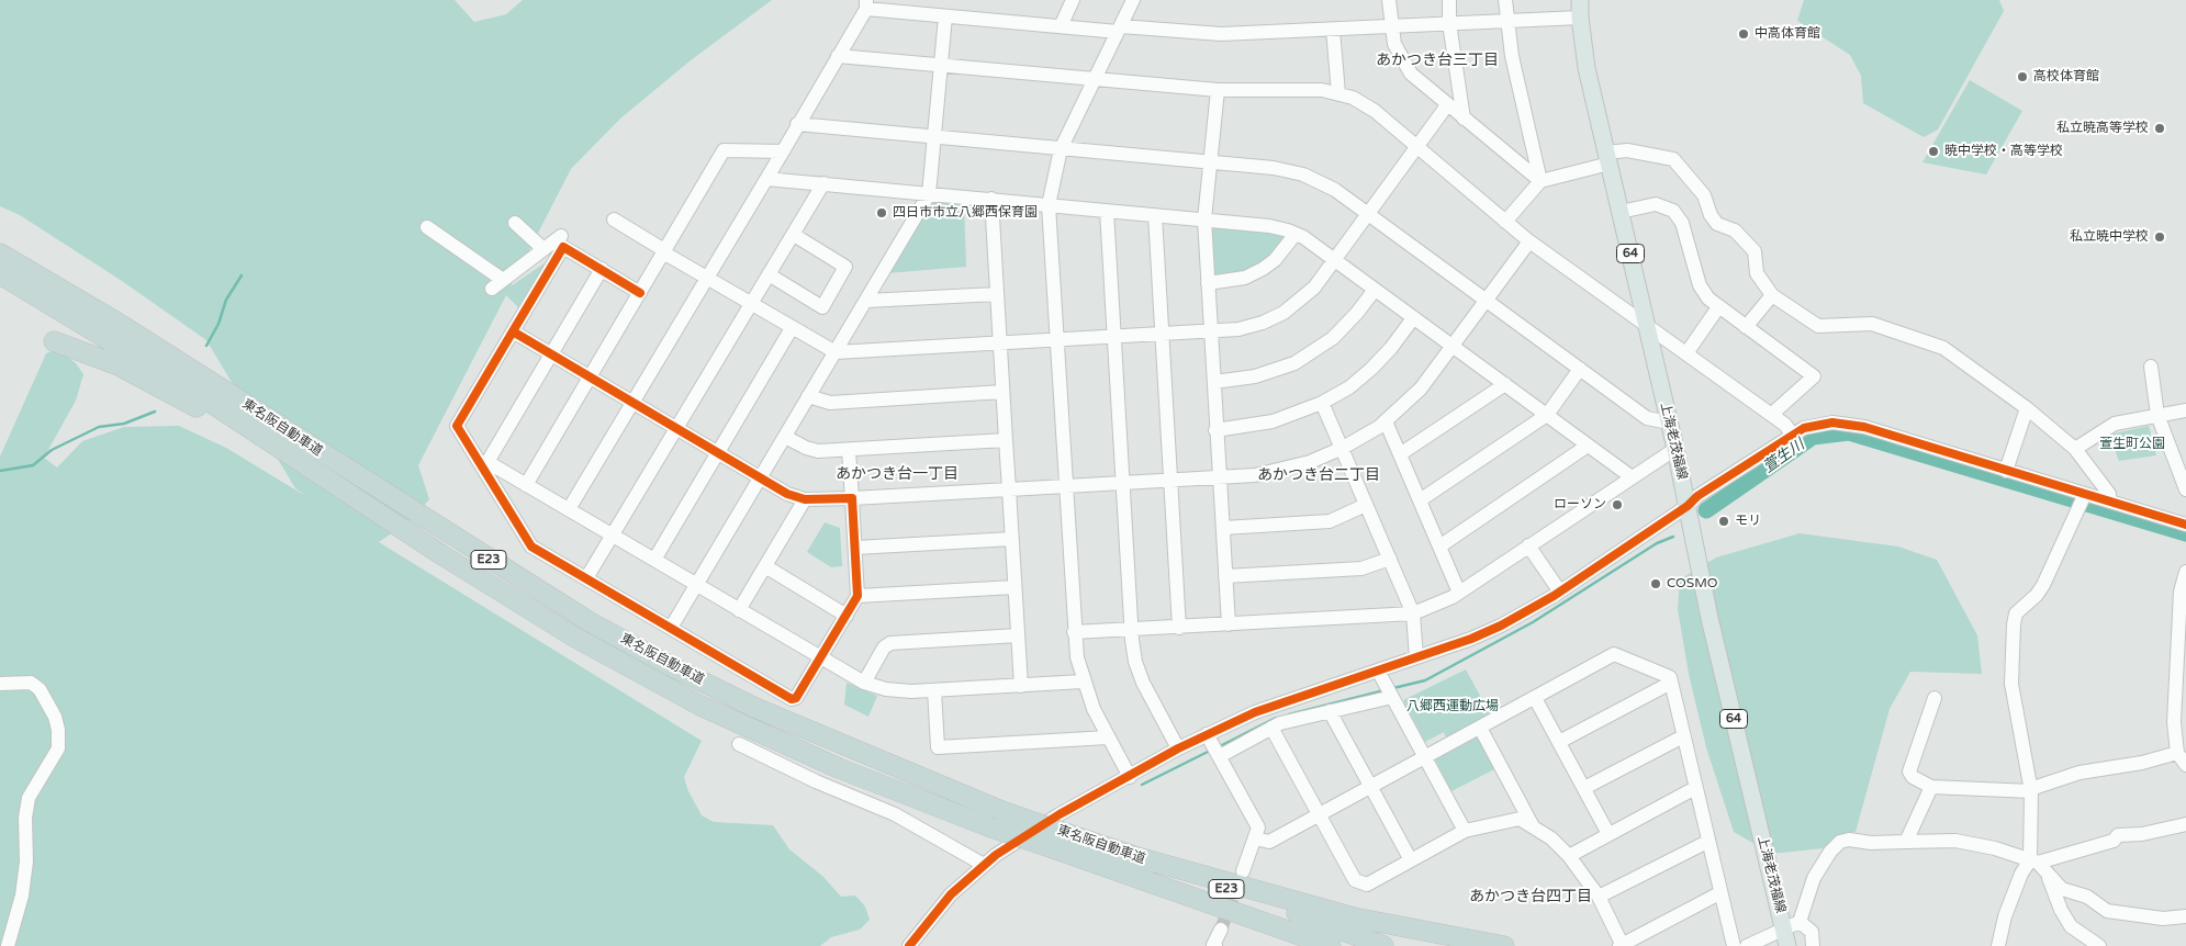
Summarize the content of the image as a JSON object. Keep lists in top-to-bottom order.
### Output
{
  "streets": {
    "highway": ["東名阪自動車道", "E23"],
    "main road": ["64", "上海老茂福線"]
  },
  "districts": [
    "あかつき台三丁目",
    "あかつき台一丁目",
    "あかつき台二丁目",
    "あかつき台四丁目"
  ],
  "water": ["萱生川"],
  "parks": ["萱生町公園", "八郷西運動広場"],
  "places": [
    "中高体育館",
    "高校体育館",
    "私立暁高等学校",
    "暁中学校・高等学校",
    "四日市市立八郷西保育園",
    "私立暁中学校",
    "ローソン",
    "モリ",
    "COSMO"
  ]
}
